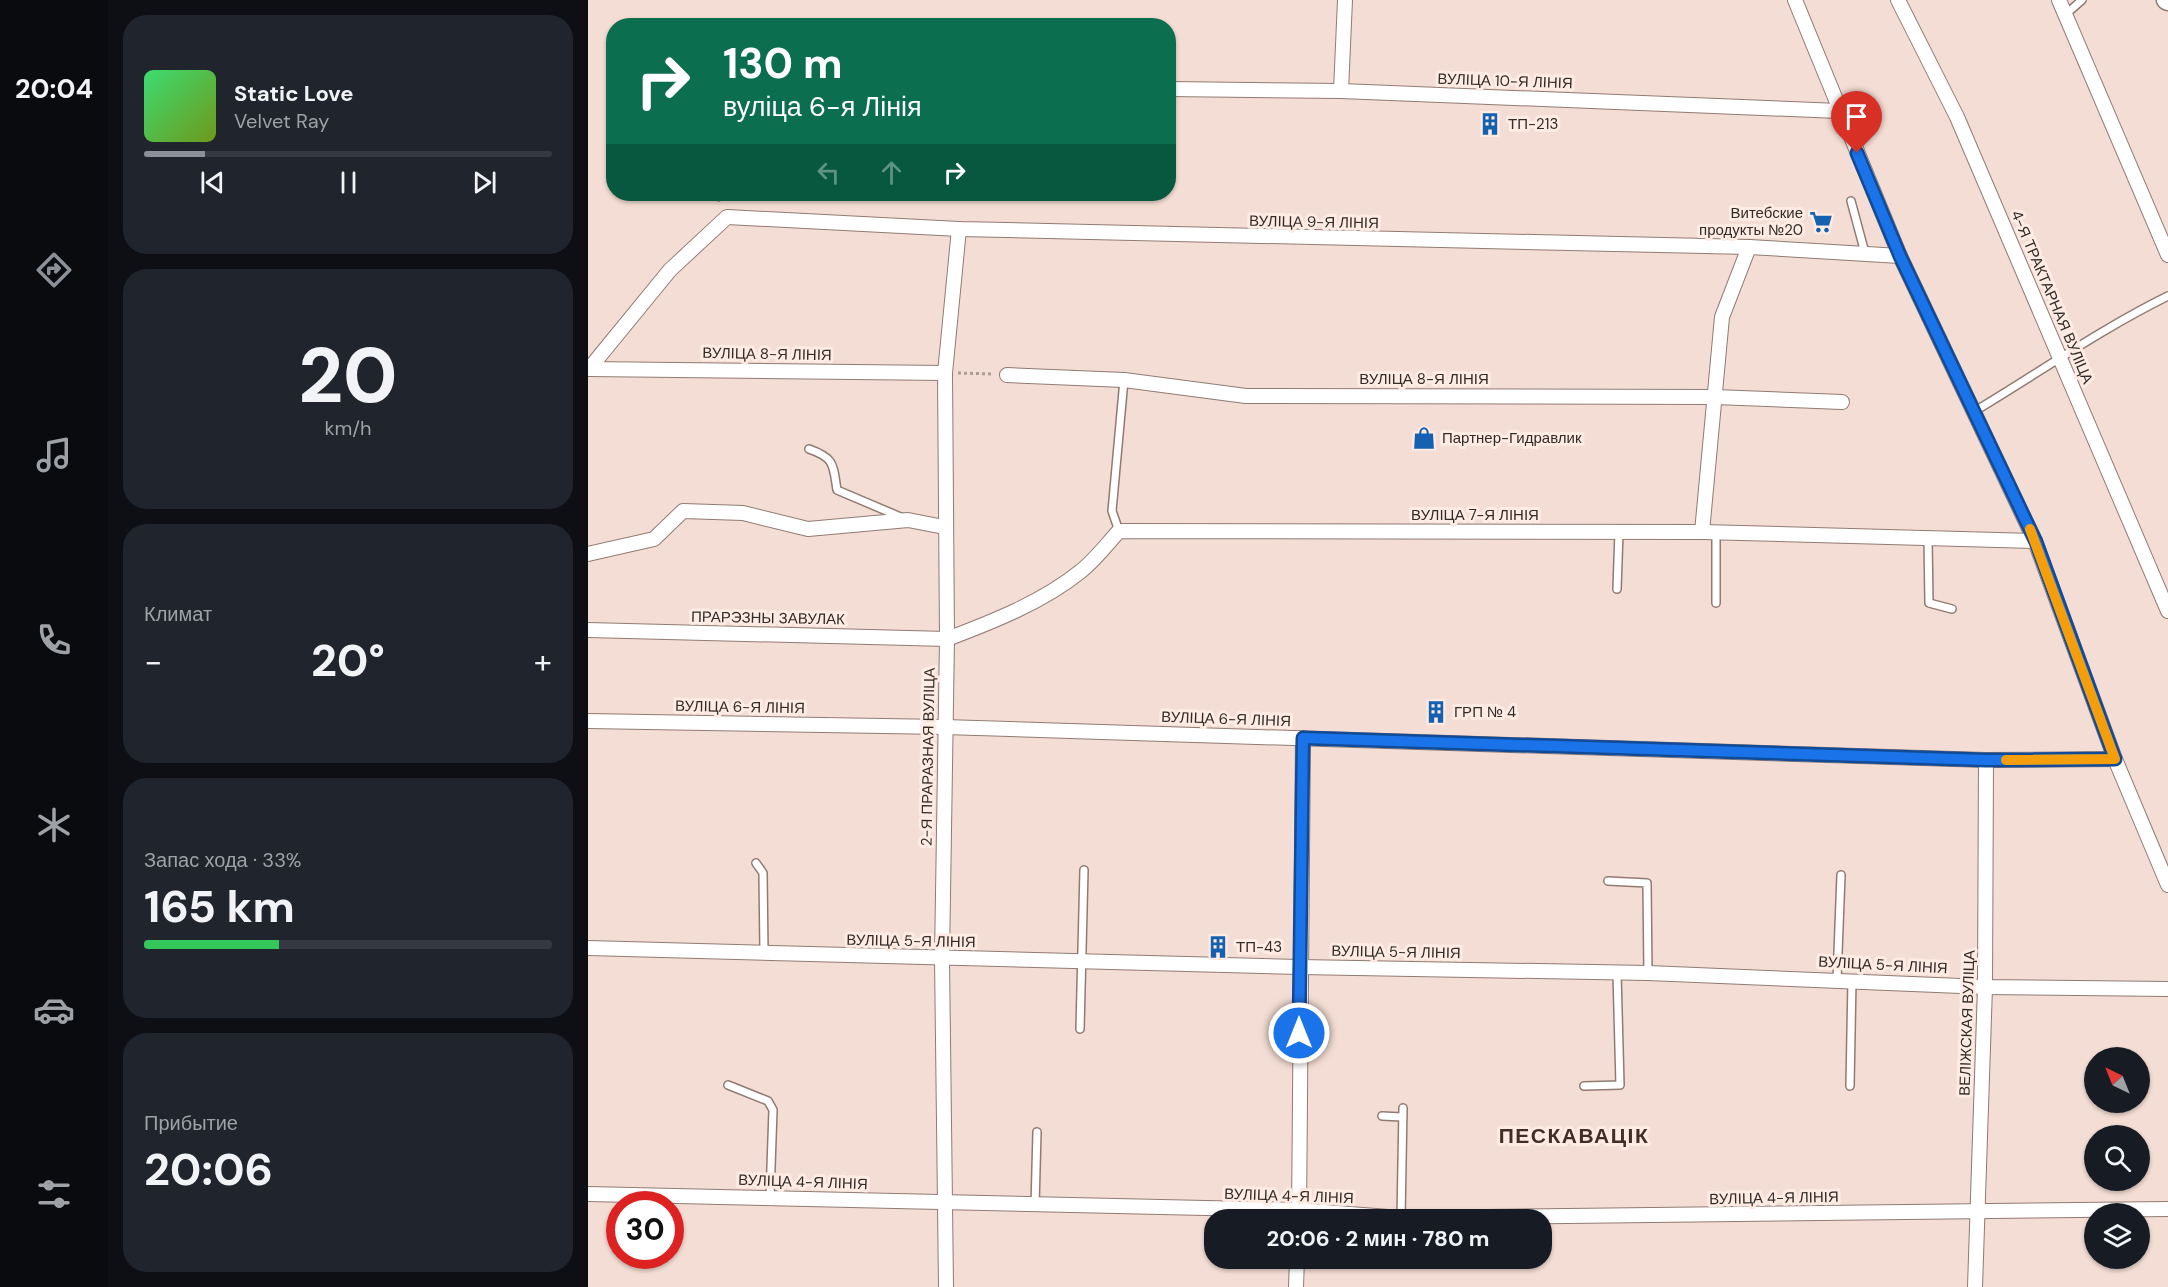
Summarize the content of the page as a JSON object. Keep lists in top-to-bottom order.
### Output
{
  "streets": {
    "street": [
      "ВУЛІЦА 10-Я ЛІНІЯ",
      "ВУЛІЦА 9-Я ЛІНІЯ",
      "4-Я ТРАКТАРНАЯ ВУЛІЦА",
      "ВУЛІЦА 8-Я ЛІНІЯ",
      "ВУЛІЦА 7-Я ЛІНІЯ",
      "ПРАРЭЗНЫ ЗАВУЛАК",
      "ВУЛІЦА 6-Я ЛІНІЯ",
      "2-Я ПРАРАЗНАЯ ВУЛІЦА",
      "ВУЛІЦА 5-Я ЛІНІЯ",
      "ВЕЛІЖСКАЯ ВУЛІЦА",
      "ВУЛІЦА 4-Я ЛІНІЯ"
    ]
  },
  "crossings": [
    ["ВУЛІЦА 9-Я ЛІНІЯ", "ВУЛІЦА 8-Я ЛІНІЯ"],
    ["ВУЛІЦА 9-Я ЛІНІЯ", "2-Я ПРАРАЗНАЯ ВУЛІЦА"],
    ["ВУЛІЦА 8-Я ЛІНІЯ", "2-Я ПРАРАЗНАЯ ВУЛІЦА"],
    ["ПРАРЭЗНЫ ЗАВУЛАК", "2-Я ПРАРАЗНАЯ ВУЛІЦА"],
    ["ВУЛІЦА 6-Я ЛІНІЯ", "2-Я ПРАРАЗНАЯ ВУЛІЦА"],
    ["ВУЛІЦА 6-Я ЛІНІЯ", "ВЕЛІЖСКАЯ ВУЛІЦА"],
    ["2-Я ПРАРАЗНАЯ ВУЛІЦА", "ВУЛІЦА 5-Я ЛІНІЯ"],
    ["2-Я ПРАРАЗНАЯ ВУЛІЦА", "ВУЛІЦА 4-Я ЛІНІЯ"],
    ["ВУЛІЦА 5-Я ЛІНІЯ", "ВЕЛІЖСКАЯ ВУЛІЦА"],
    ["ВЕЛІЖСКАЯ ВУЛІЦА", "ВУЛІЦА 4-Я ЛІНІЯ"]
  ],
  "districts": ["ПЕСКАВАЦІК"],
  "places": {
    "building": ["ТП-213", "ГРП № 4", "ТП-43"],
    "supermarket": ["Витебские продукты №20"],
    "shop": ["Партнер-Гидравлик"]
  },
  "north": "top left",
  "page": {
    "tabs": "20:04",
    "turn": ["130 m", "вуліца 6-я Лінія"],
    "song": ["Static Love", "Velvet Ray"],
    "tile": [
      ["20", "km/h"],
      "Климат",
      ["Запас хода · 33%", "165 km"],
      ["Прибытие", "20:06"]
    ],
    "heat": ["−", "20°", "+"],
    "limit": "30",
    "trip": "20:06 · 2 мин · 780 m"
  }
}
